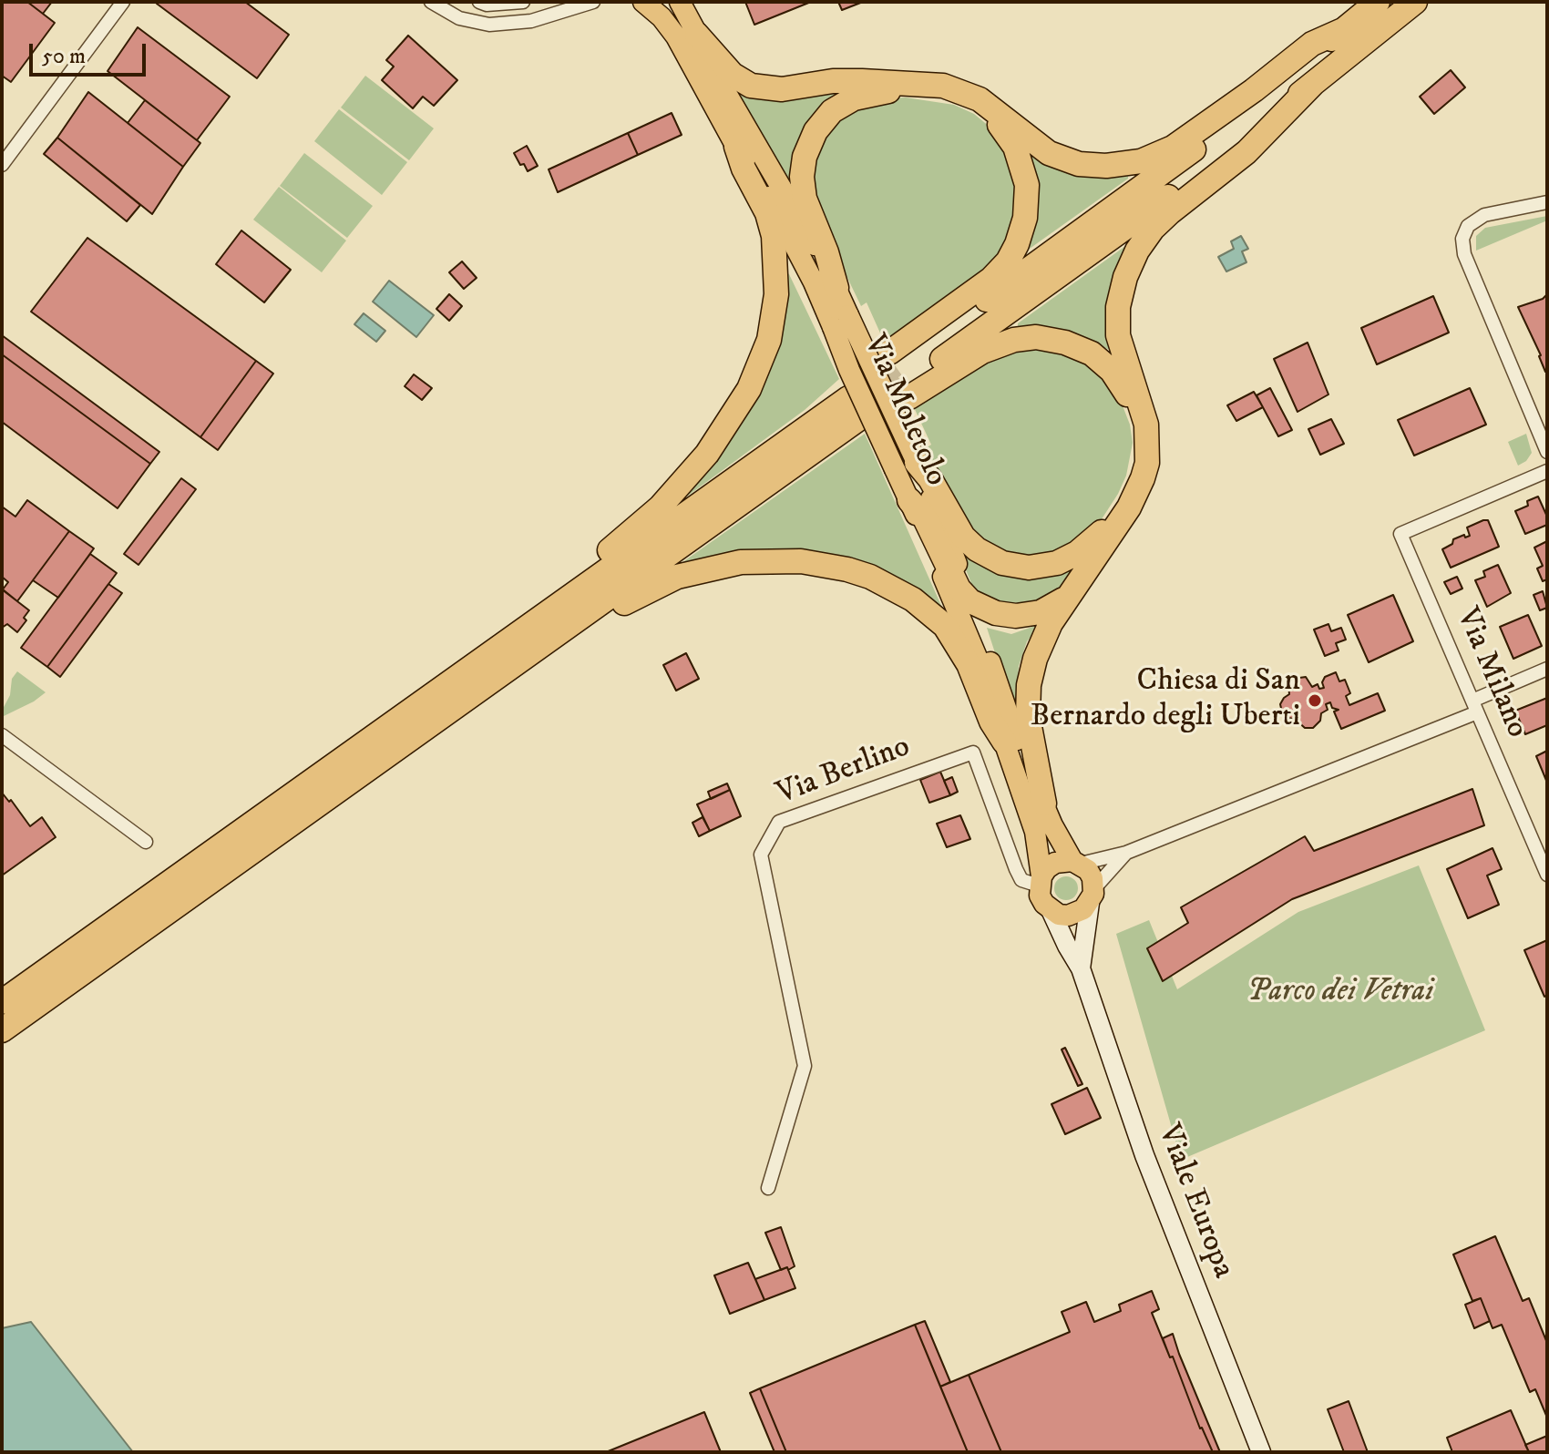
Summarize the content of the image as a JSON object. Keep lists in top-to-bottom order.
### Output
{
  "streets": {
    "main road": ["Via Moletolo", "Viale Europa"],
    "street": ["Via Milano", "Via Berlino"]
  },
  "crossings": [
    ["Via Moletolo", "Via Berlino"],
    ["Via Moletolo", "Viale Europa"]
  ],
  "parks": ["Parco dei Vetrai"],
  "places": ["Chiesa di San Bernardo degli Uberti"],
  "scale_bar": "50 m"
}
